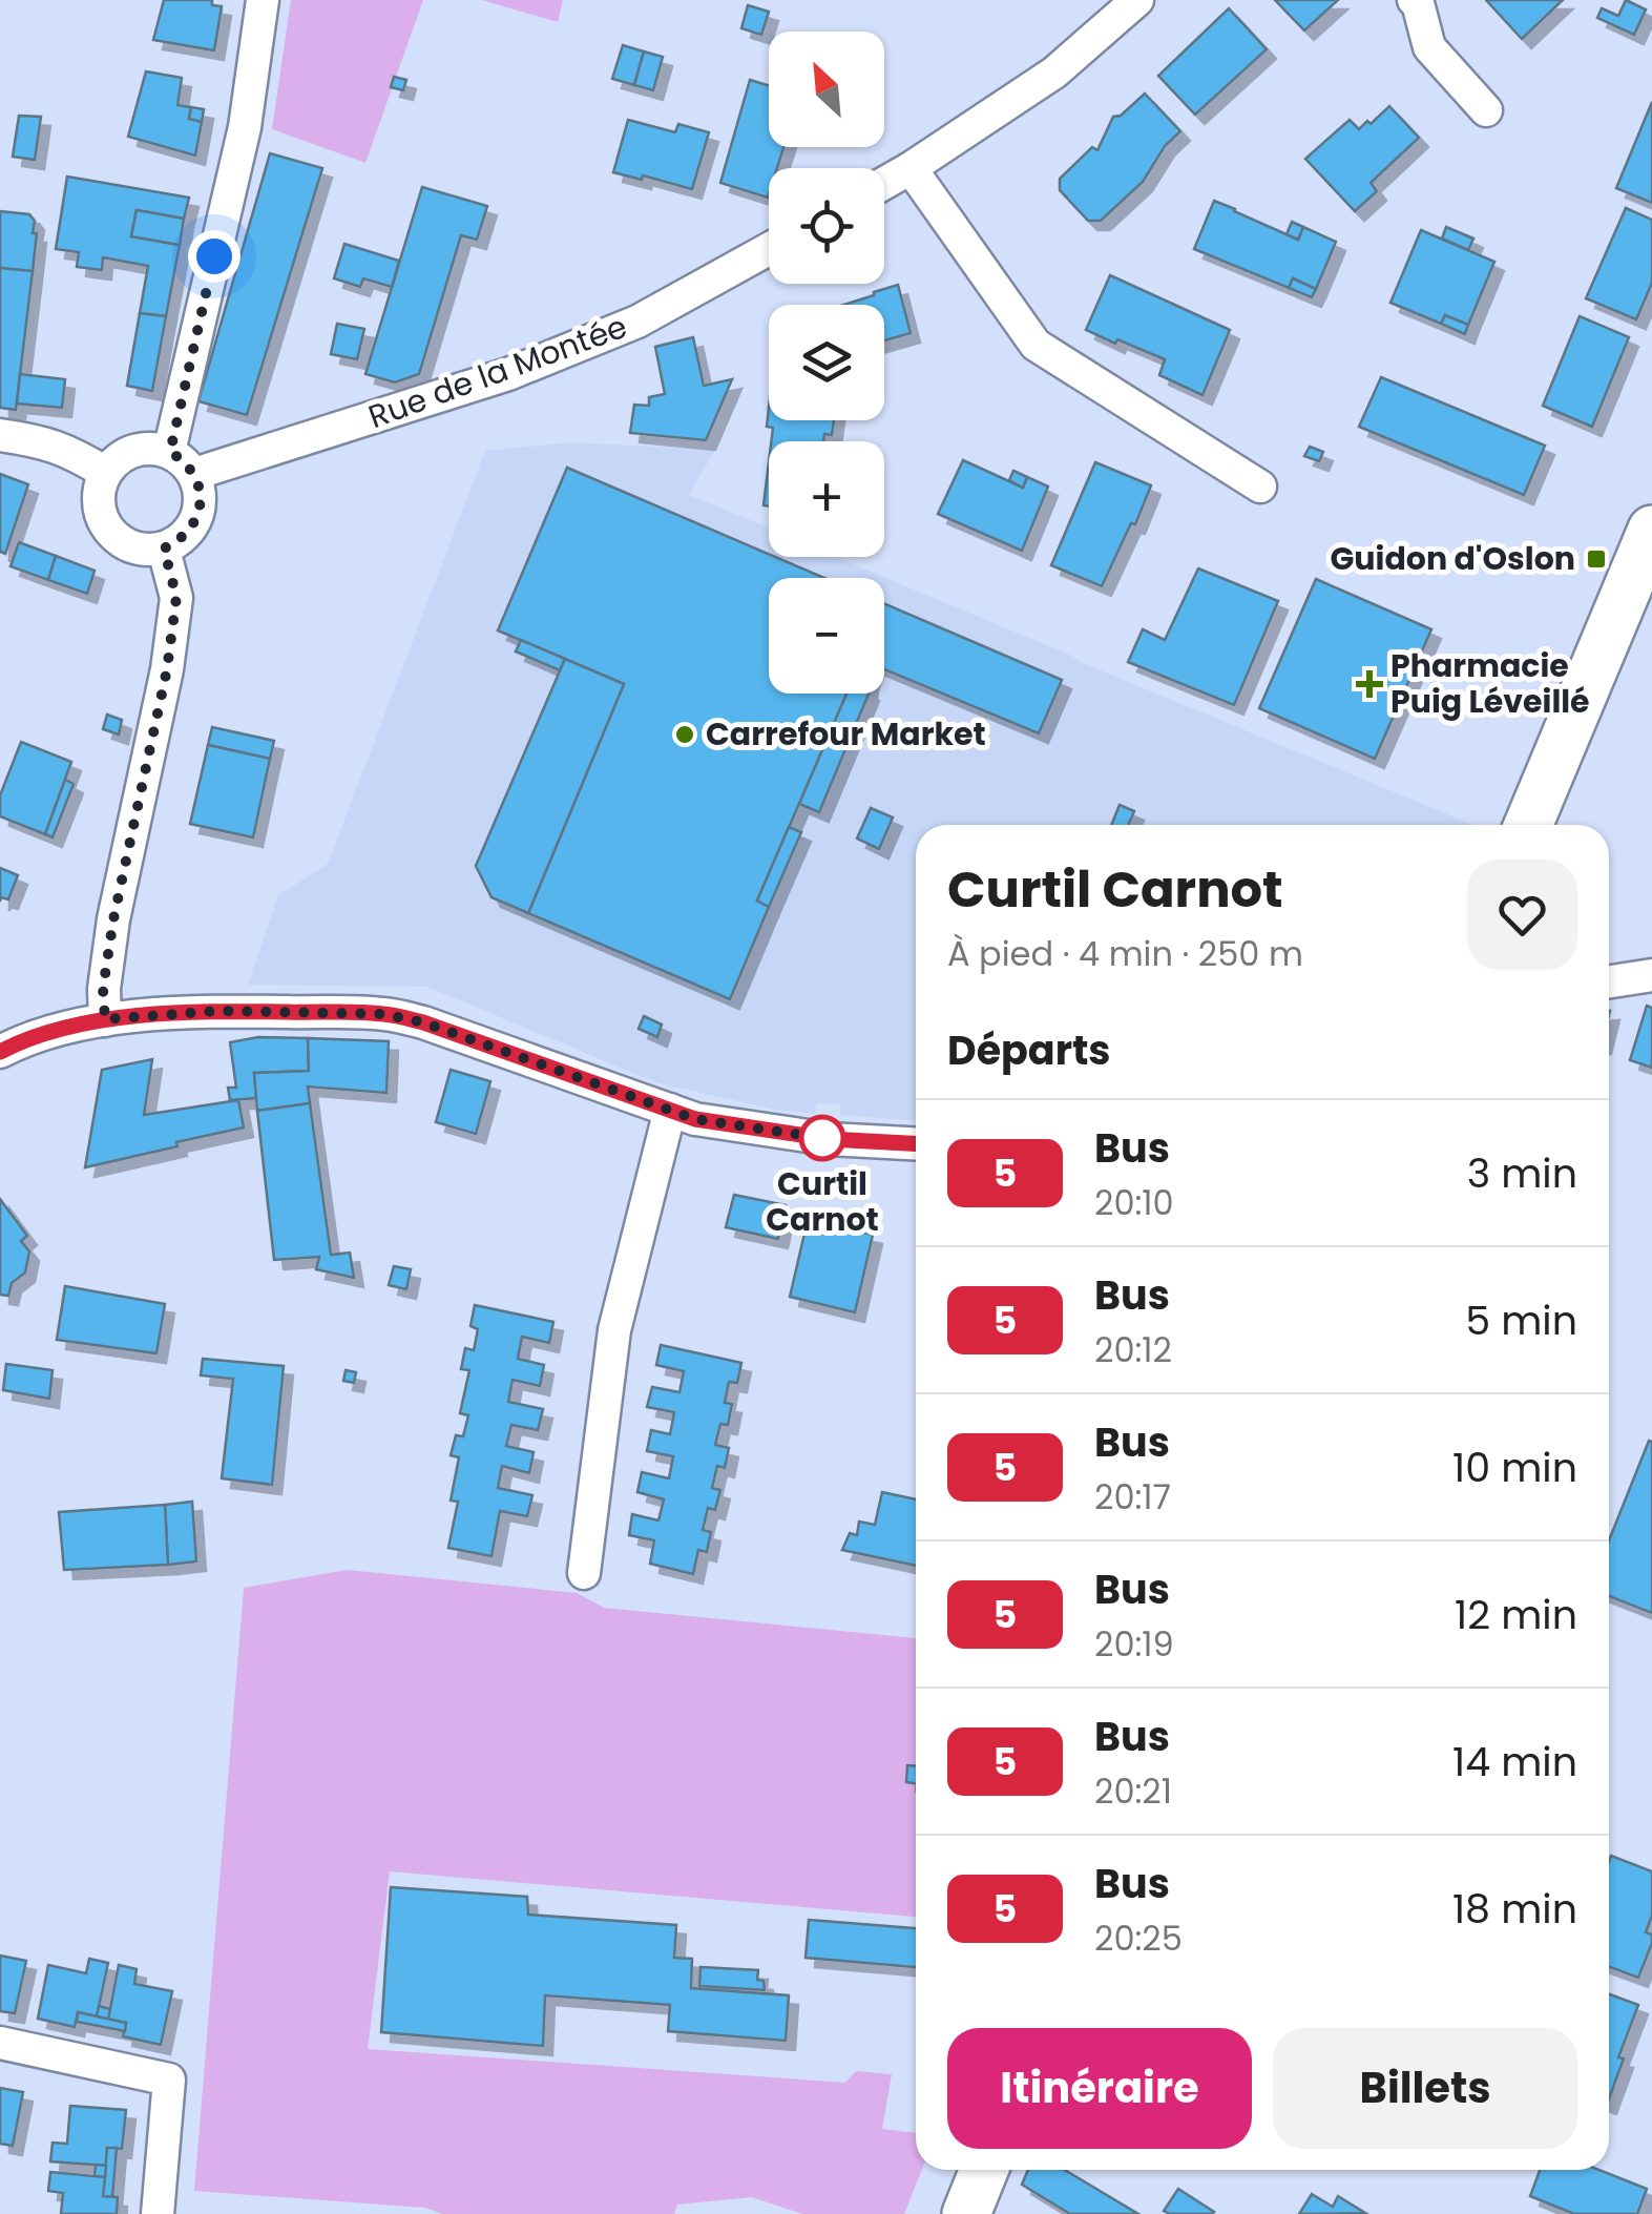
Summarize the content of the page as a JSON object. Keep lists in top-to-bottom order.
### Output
{
  "streets": {
    "street": ["Rue de la Montée"]
  },
  "places": {
    "transit": ["Guidon d'Oslon"],
    "health": ["Pharmacie Puig Léveillé"],
    "other": ["Carrefour Market", "Curtil Carnot"]
  },
  "lines": ["bus line 5"],
  "north": "top left",
  "page": {
    "map_buttons": ["+", "−"],
    "heading": [
      ["Curtil Carnot", "À pied · 4 min · 250 m"],
      "Départs"
    ],
    "list": [
      {
        "mark": "5",
        "name": "Bus",
        "note": "20:10",
        "value": "3 min"
      },
      {
        "mark": "5",
        "name": "Bus",
        "note": "20:12",
        "value": "5 min"
      },
      {
        "mark": "5",
        "name": "Bus",
        "note": "20:17",
        "value": "10 min"
      },
      {
        "mark": "5",
        "name": "Bus",
        "note": "20:19",
        "value": "12 min"
      },
      {
        "mark": "5",
        "name": "Bus",
        "note": "20:21",
        "value": "14 min"
      },
      {
        "mark": "5",
        "name": "Bus",
        "note": "20:25",
        "value": "18 min"
      }
    ],
    "buttons": ["Itinéraire", "Billets"]
  }
}
